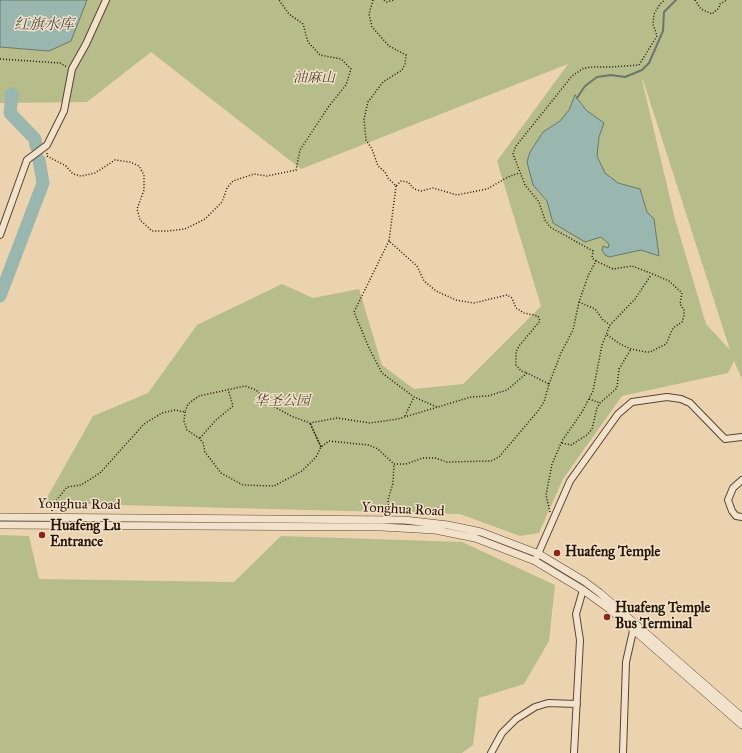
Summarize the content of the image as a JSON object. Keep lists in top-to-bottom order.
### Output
{
  "streets": {
    "street": ["Yonghua Road"]
  },
  "water": ["红旗水库"],
  "parks": ["油麻山", "华圣公园"],
  "places": ["Huafeng Lu Entrance", "Huafeng Temple", "Huafeng Temple Bus Terminal"]
}
